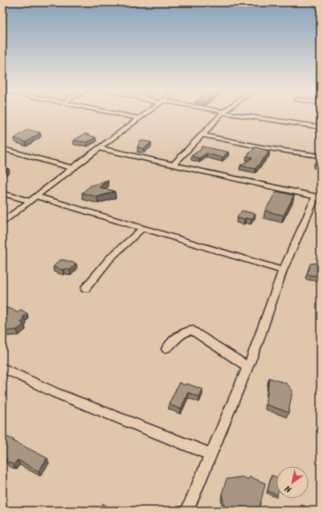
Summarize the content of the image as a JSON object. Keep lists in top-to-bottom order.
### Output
{
  "north": "bottom left"
}
